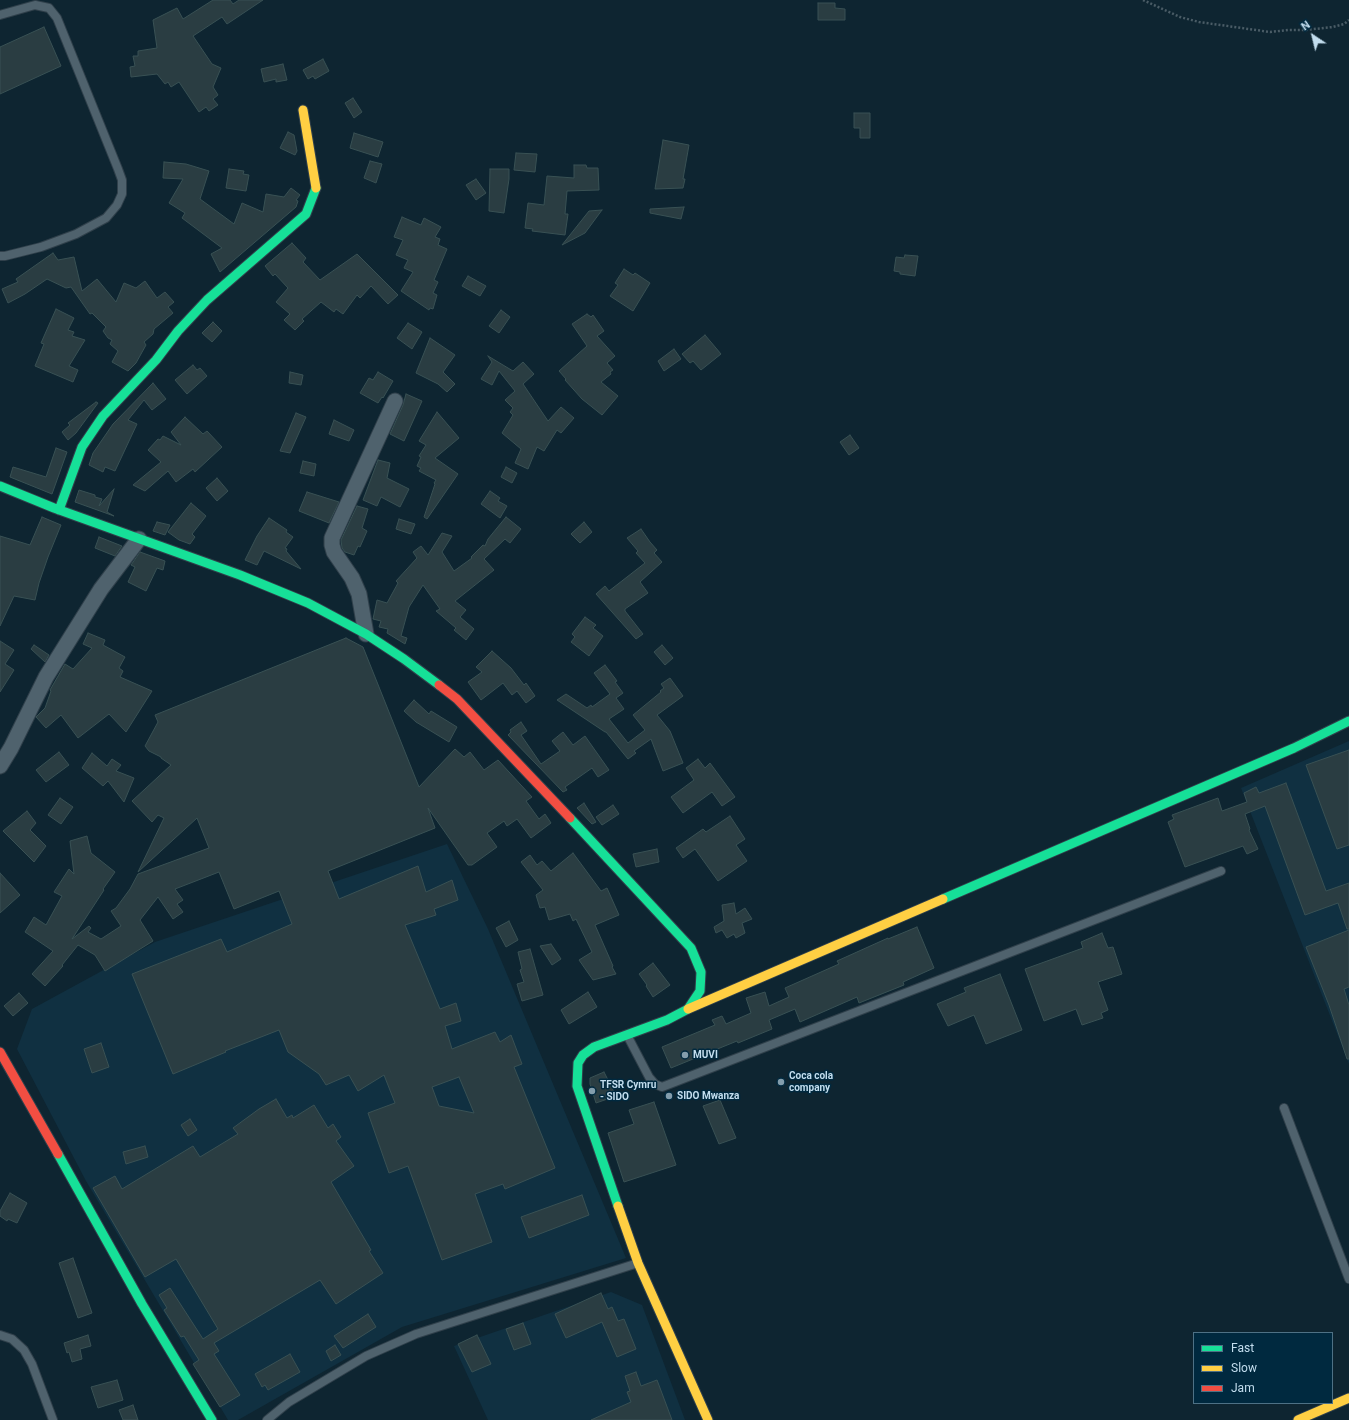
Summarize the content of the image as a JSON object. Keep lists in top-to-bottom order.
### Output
{
  "places": [
    "MUVI",
    "Coca cola company",
    "TFSR Cymru - SIDO",
    "SIDO Mwanza"
  ],
  "legend": ["Fast", "Slow", "Jam"],
  "north": "top left"
}
